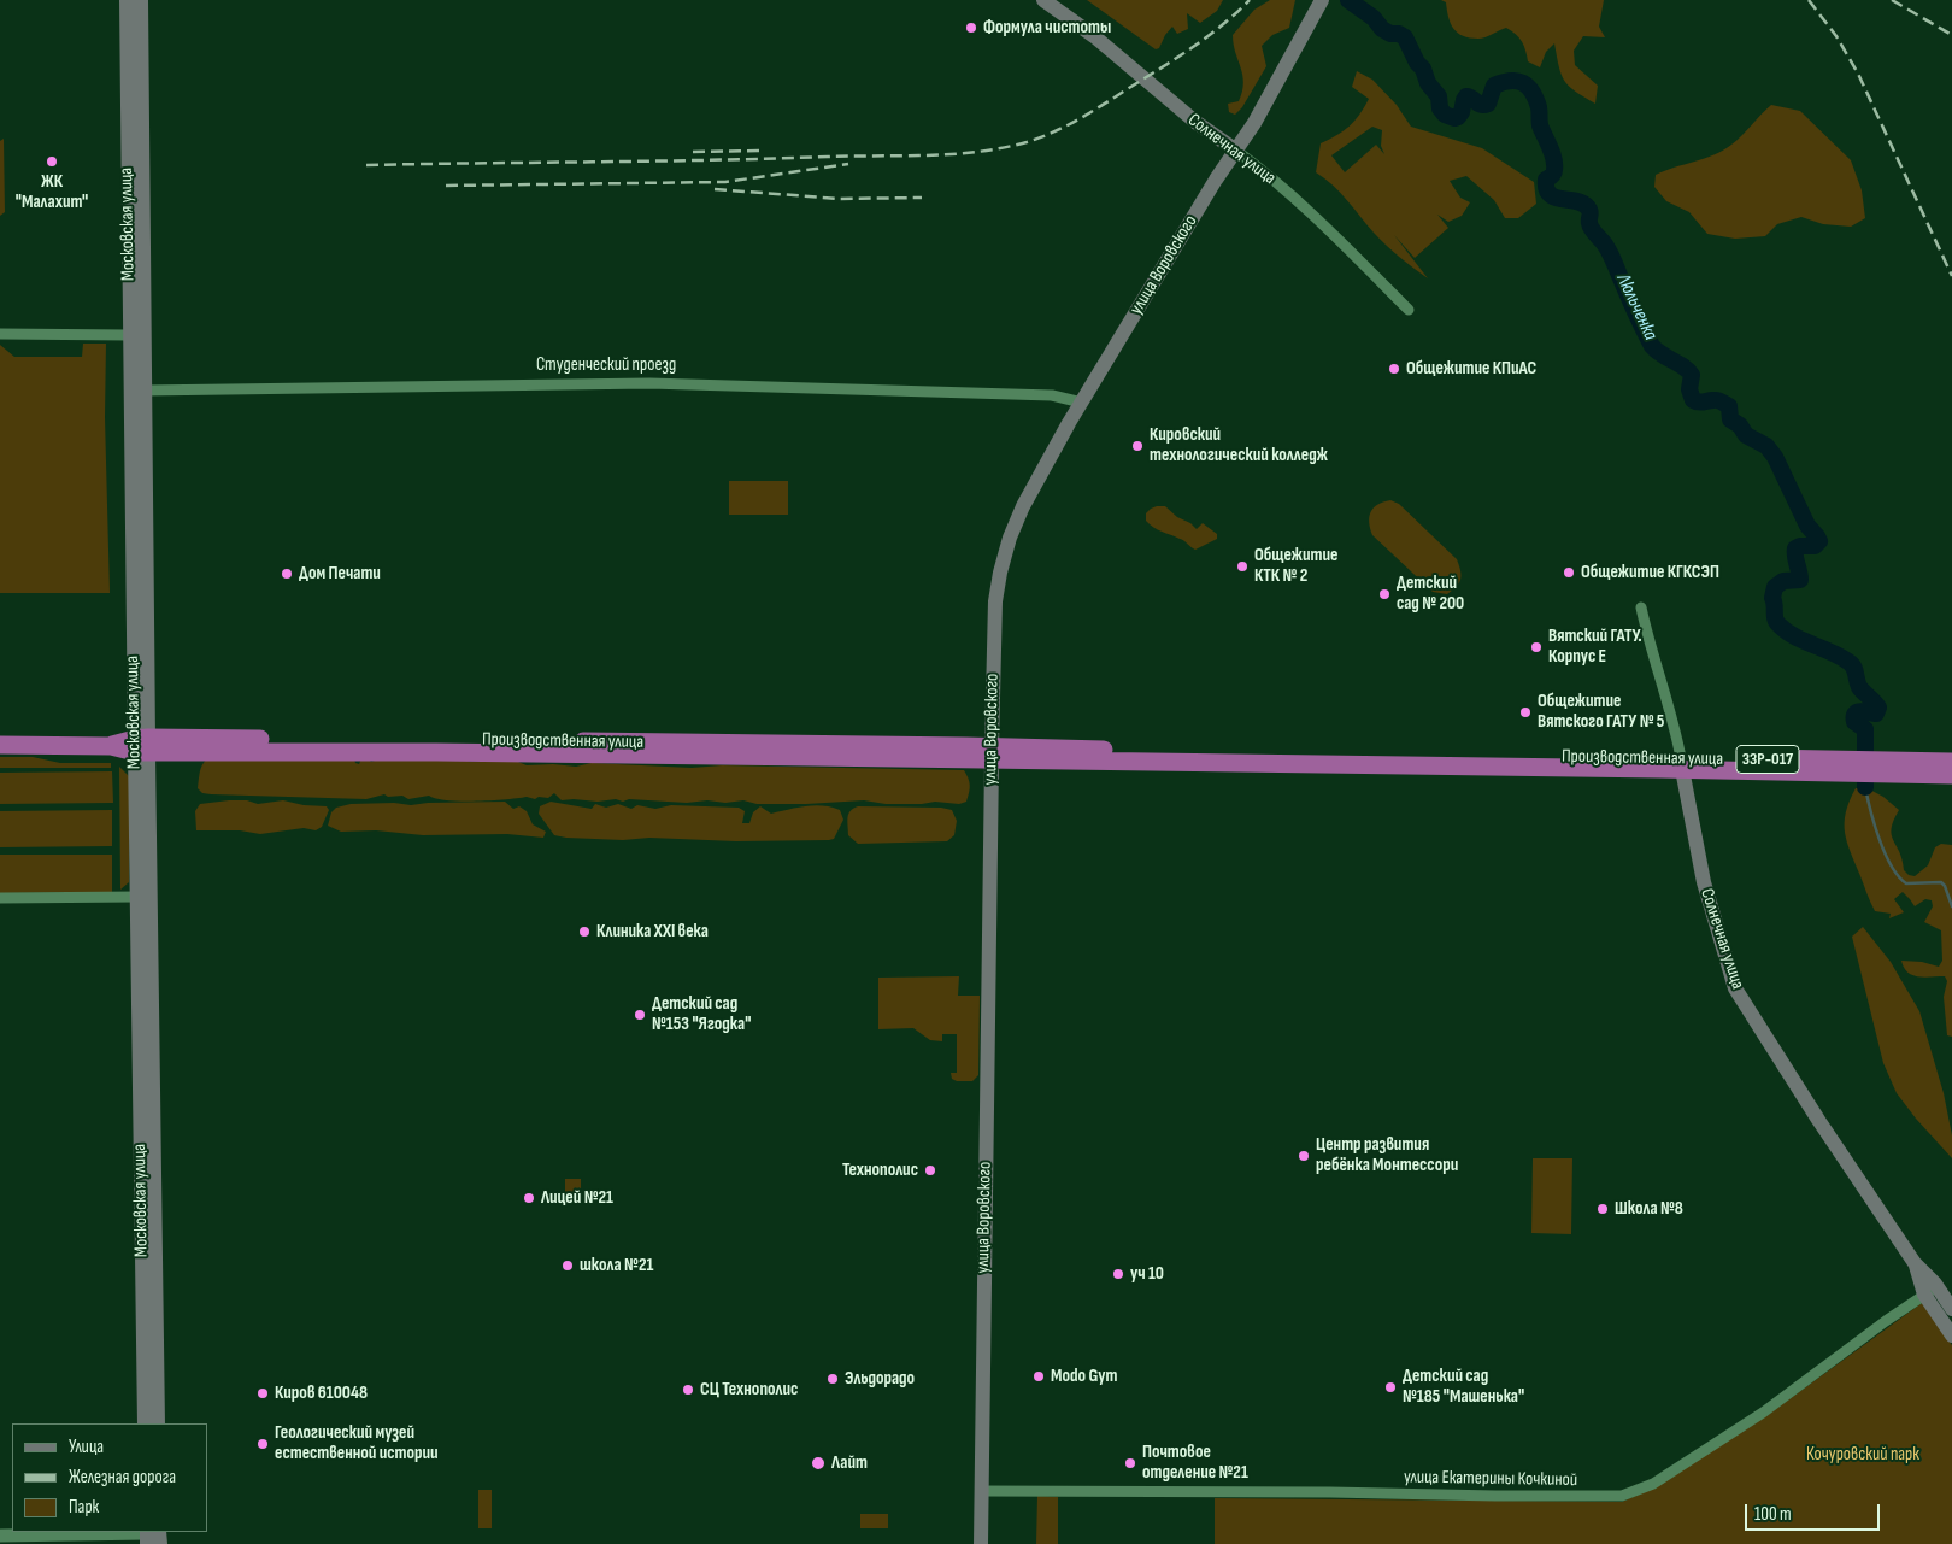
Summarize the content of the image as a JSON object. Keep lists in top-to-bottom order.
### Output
{
  "streets": {
    "highway": ["Производственная улица", "33Р-017"],
    "main road": ["Солнечная улица", "Московская улица", "улица Воровского"],
    "street": ["Студенческий проезд", "улица Екатерины Кочкиной"]
  },
  "crossings": [
    ["Солнечная улица", "улица Воровского"],
    ["Солнечная улица", "Производственная улица"],
    ["Солнечная улица", "улица Екатерины Кочкиной"],
    ["Московская улица", "Студенческий проезд"],
    ["Московская улица", "Производственная улица"],
    ["улица Воровского", "Студенческий проезд"],
    ["улица Воровского", "Производственная улица"],
    ["улица Воровского", "улица Екатерины Кочкиной"]
  ],
  "water": ["Люльченка"],
  "parks": ["Кочуровский парк"],
  "places": [
    "Формула чистоты",
    "ЖК \"Малахит\"",
    "Общежитие КПиАС",
    "Кировский технологический колледж",
    "Общежитие КТК № 2",
    "Общежитие КГКСЭП",
    "Дом Печати",
    "Детский сад № 200",
    "Вятский ГАТУ. Корпус Е",
    "Общежитие Вятского ГАТУ № 5",
    "Клиника XXI века",
    "Детский сад №153 \"Ягодка\"",
    "Центр развития ребёнка Монтессори",
    "Технополис",
    "Лицей №21",
    "Школа №8",
    "школа №21",
    "уч 10",
    "Modo Gym",
    "Эльдорадо",
    "Детский сад №185 \"Машенька\"",
    "СЦ Технополис",
    "Киров 610048",
    "Геологический музей естественной истории",
    "Лайт",
    "Почтовое отделение №21"
  ],
  "legend": ["Улица", "Железная дорога", "Парк"],
  "scale_bar": "100 m"
}
